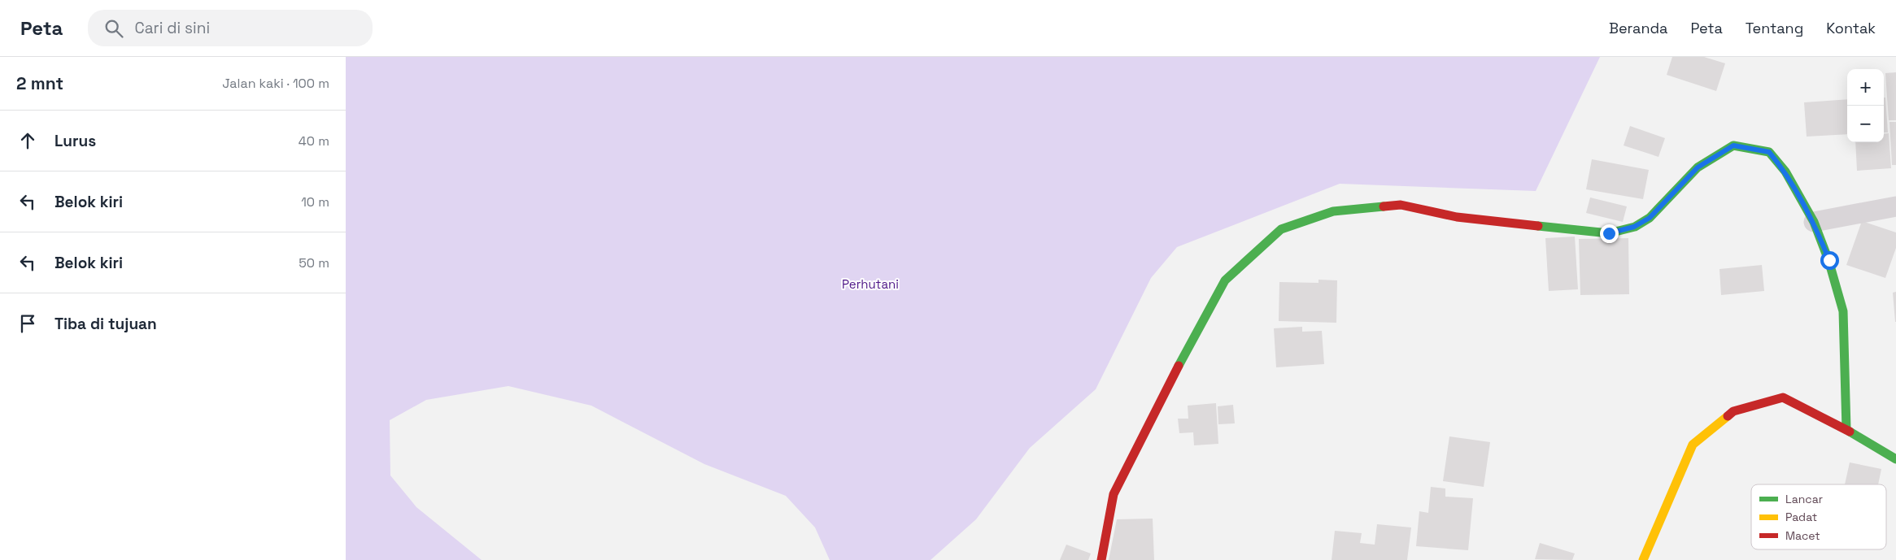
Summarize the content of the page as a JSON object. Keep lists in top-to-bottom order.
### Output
{
  "parks": ["Perhutani"],
  "legend": ["Lancar", "Padat", "Macet"],
  "page": {
    "header": "Peta",
    "search": "Cari di sini",
    "nav": [
      "Beranda",
      "Peta",
      "Tentang",
      "Kontak"
    ],
    "heading": ["2 mnt", "Jalan kaki · 100 m"],
    "map_buttons": ["+", "−"],
    "list": [
      ["Lurus", "40 m"],
      ["Belok kiri", "10 m"],
      ["Belok kiri", "50 m"],
      "Tiba di tujuan"
    ]
  }
}
